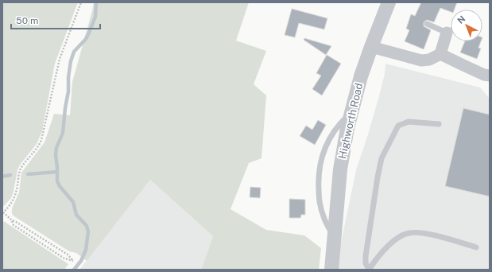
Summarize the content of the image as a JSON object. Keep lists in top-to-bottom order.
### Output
{
  "streets": {
    "street": ["Highworth Road"]
  },
  "scale_bar": "50 m",
  "north": "top left"
}
